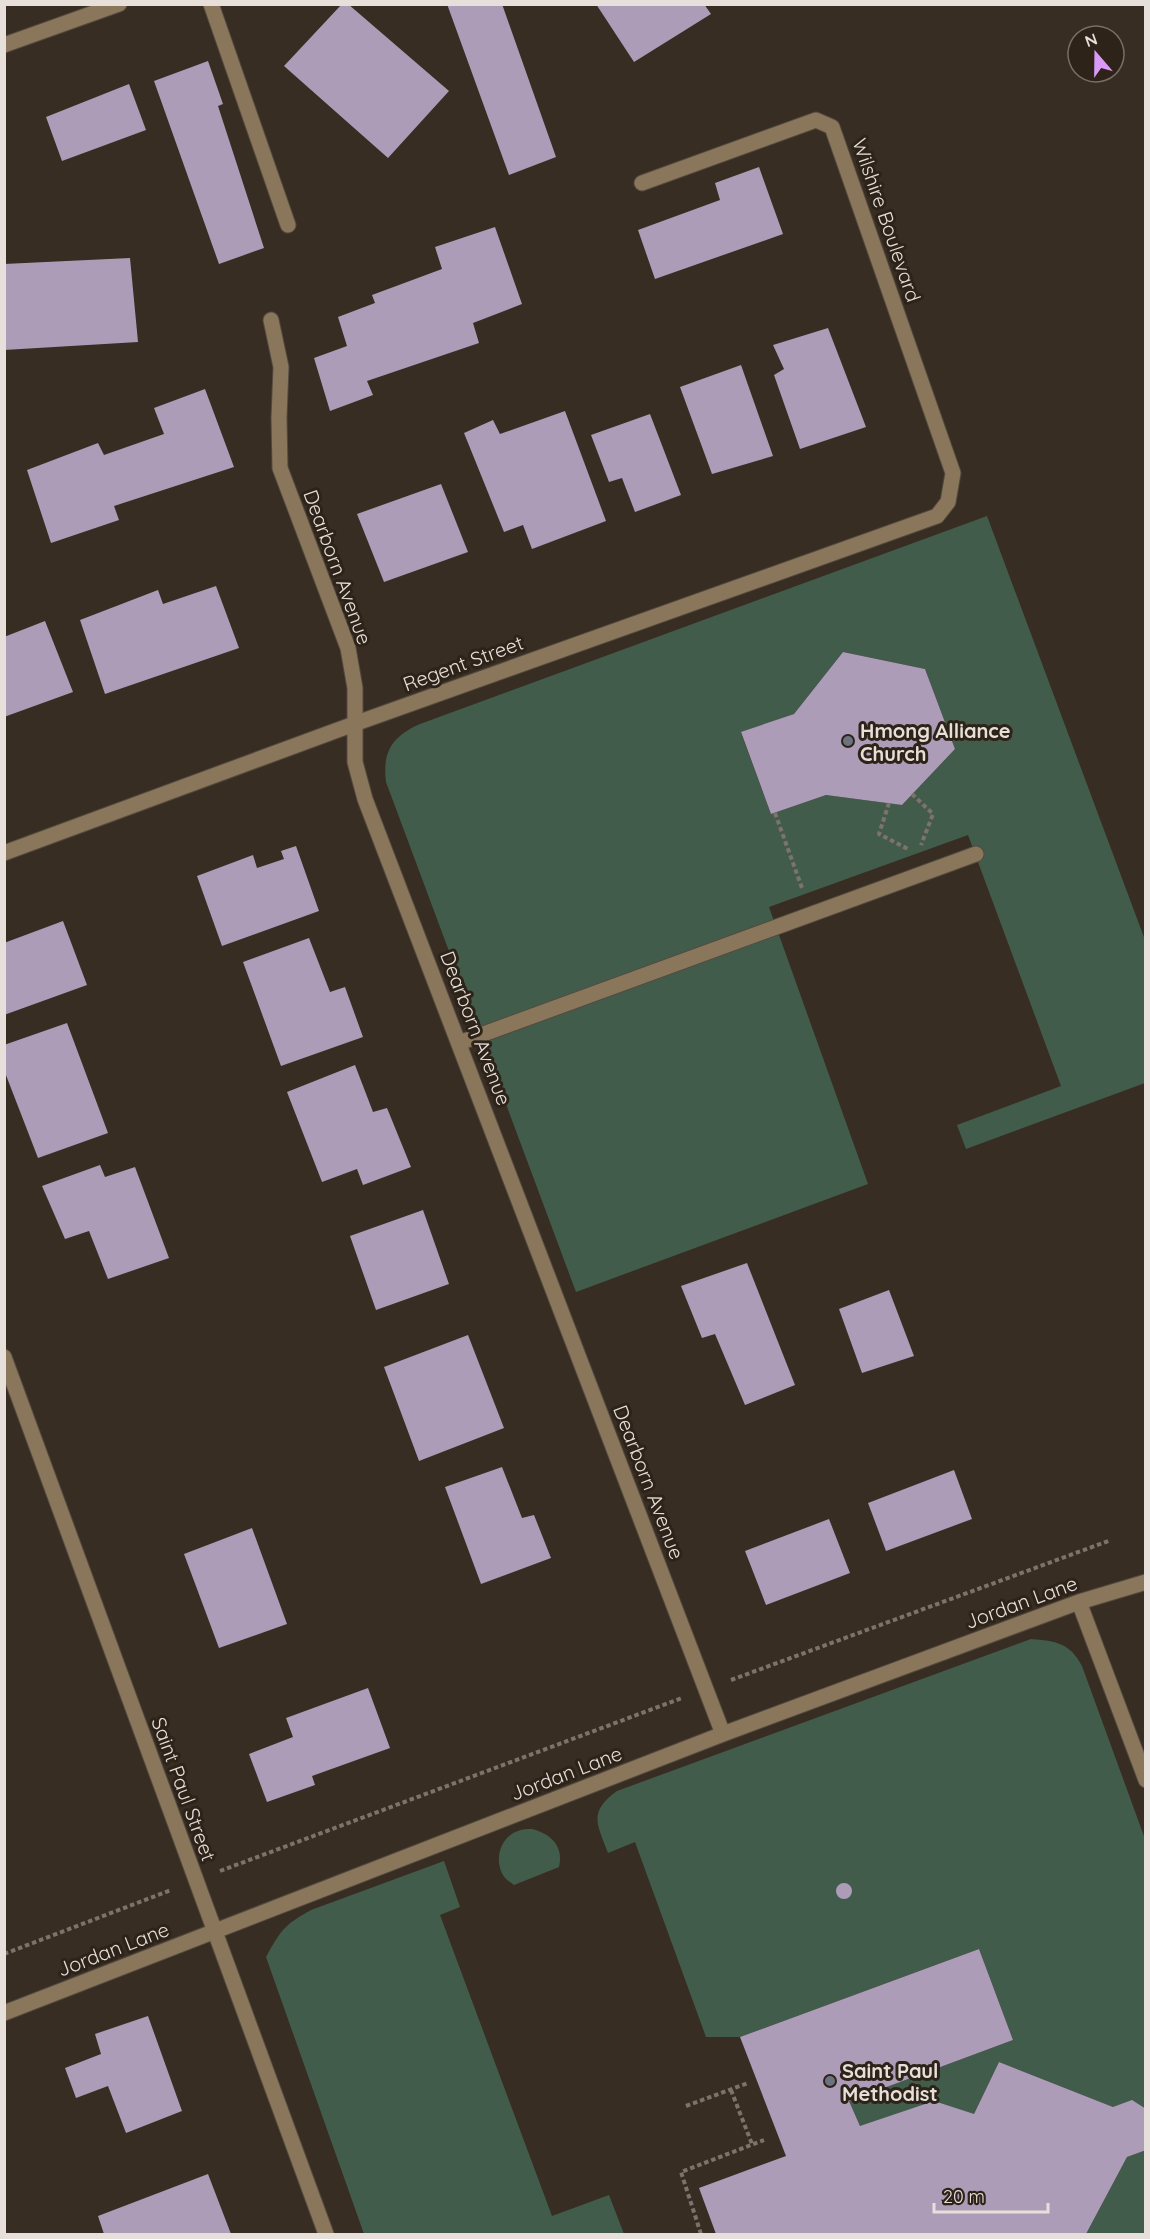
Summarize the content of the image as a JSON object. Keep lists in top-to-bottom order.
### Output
{
  "streets": {
    "street": [
      "Wilshire Boulevard",
      "Dearborn Avenue",
      "Regent Street",
      "Jordan Lane",
      "Saint Paul Street"
    ]
  },
  "crossings": [
    ["Wilshire Boulevard", "Regent Street"],
    ["Dearborn Avenue", "Regent Street"],
    ["Dearborn Avenue", "Jordan Lane"],
    ["Jordan Lane", "Saint Paul Street"]
  ],
  "places": ["Hmong Alliance Church", "Saint Paul Methodist"],
  "scale_bar": "20 m",
  "north": "top"
}
